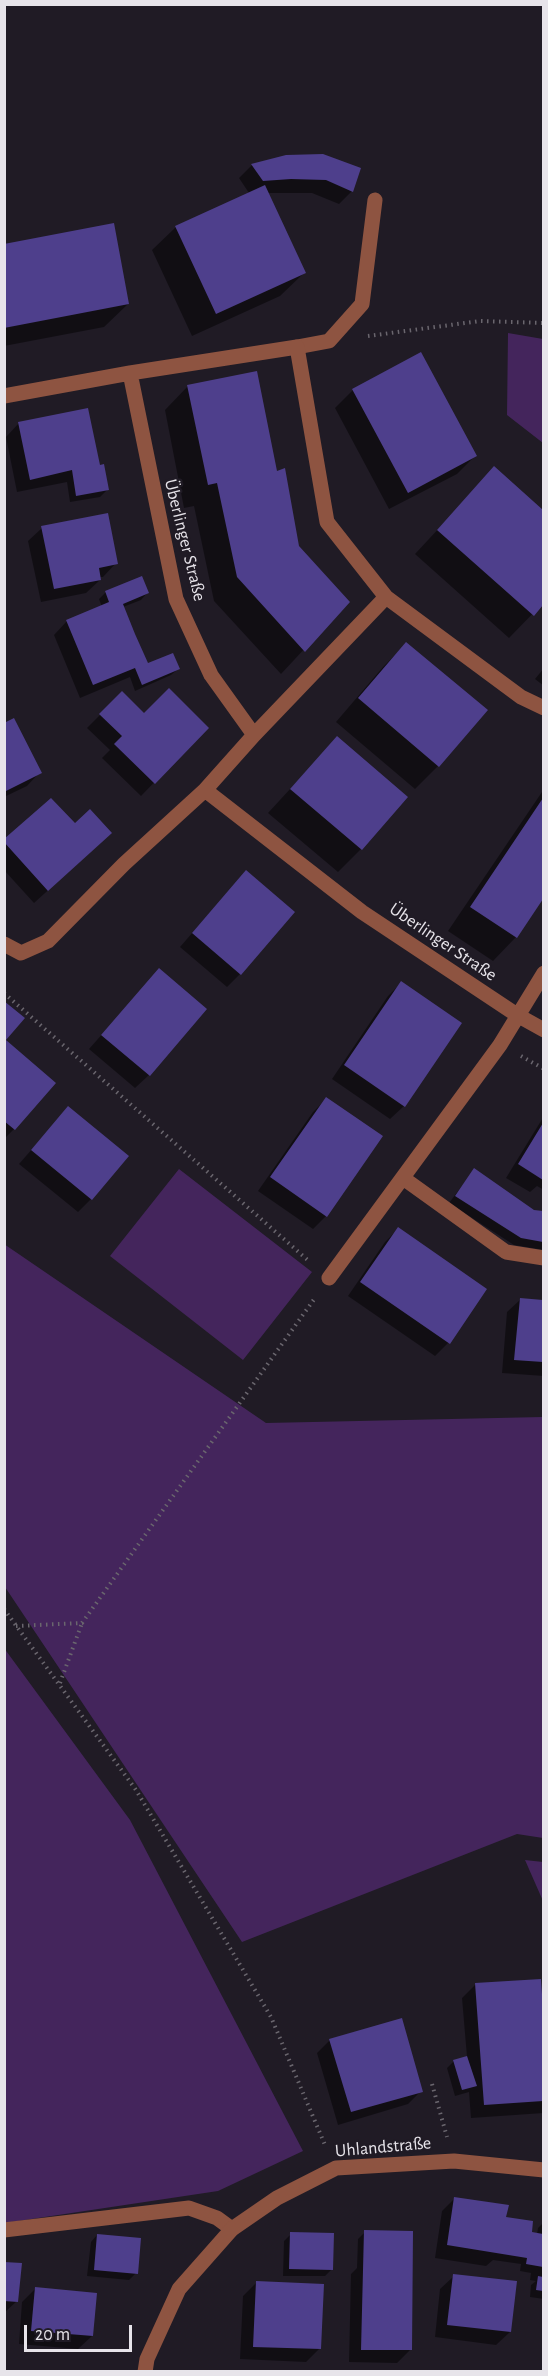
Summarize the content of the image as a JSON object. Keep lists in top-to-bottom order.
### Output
{
  "streets": {
    "street": ["Überlinger Straße", "Uhlandstraße"]
  },
  "scale_bar": "20 m"
}
